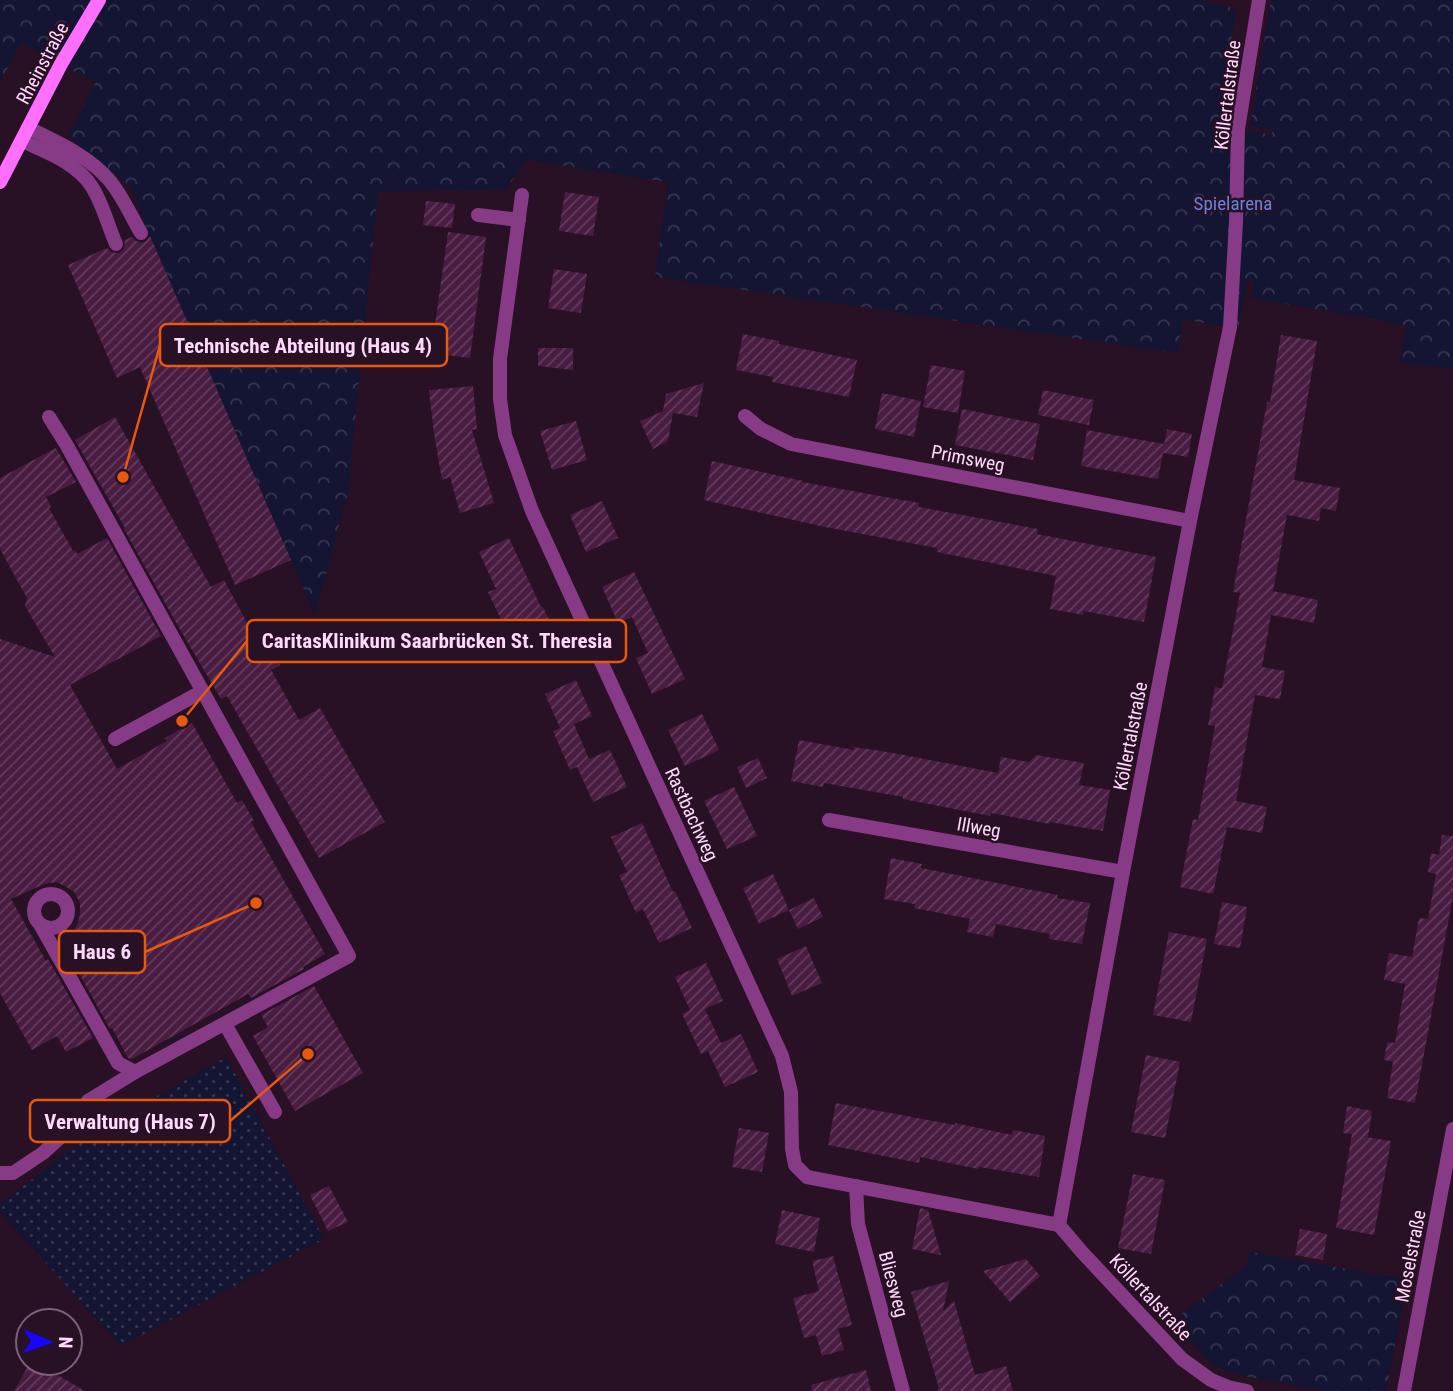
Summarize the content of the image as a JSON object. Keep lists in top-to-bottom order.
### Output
{
  "streets": {
    "street": [
      "Rheinstraße",
      "Köllertalstraße",
      "Primsweg",
      "Rastbachweg",
      "Illweg",
      "Moselstraße",
      "Bliesweg"
    ]
  },
  "crossings": [
    ["Köllertalstraße", "Primsweg"],
    ["Köllertalstraße", "Rastbachweg"],
    ["Köllertalstraße", "Illweg"],
    ["Rastbachweg", "Bliesweg"]
  ],
  "parks": ["Spielarena"],
  "places": [
    "Technische Abteilung (Haus 4)",
    "CaritasKlinikum Saarbrücken St. Theresia",
    "Haus 6",
    "Verwaltung (Haus 7)"
  ],
  "north": "right"
}
